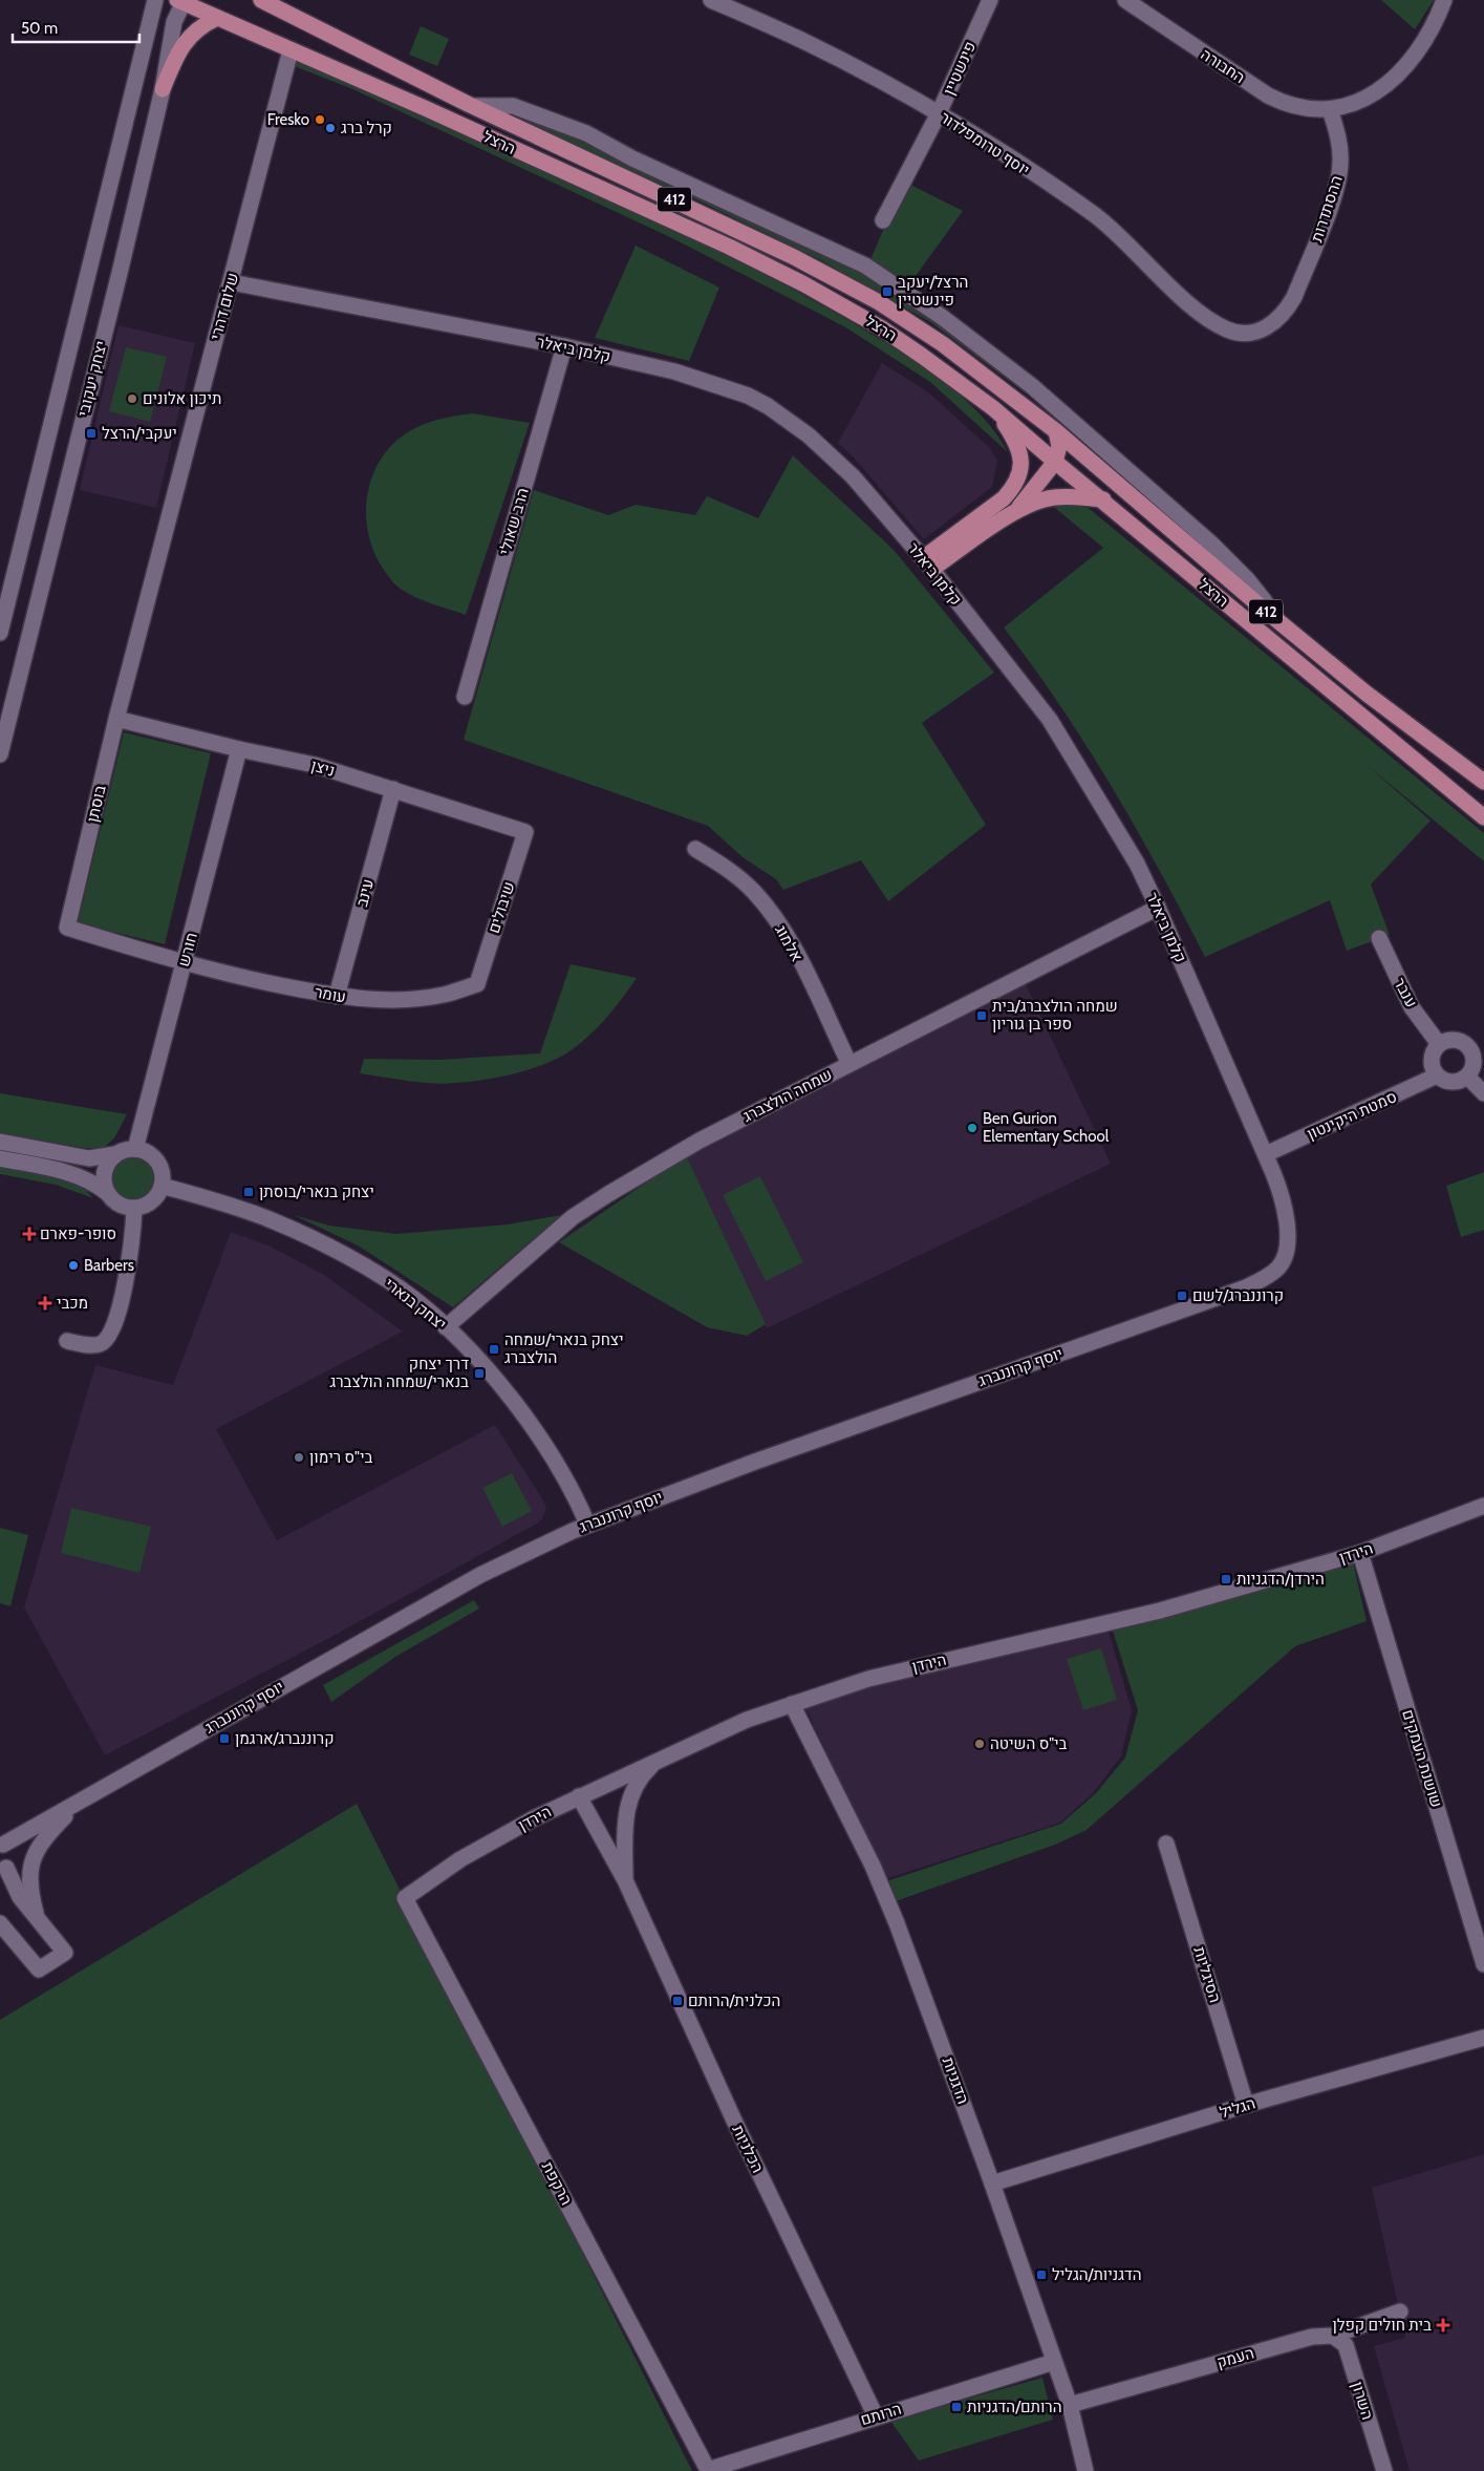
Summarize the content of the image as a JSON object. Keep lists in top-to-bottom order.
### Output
{
  "streets": {
    "main road": ["הרצל", "412"],
    "street": [
      "החבורה",
      "פינשטיין",
      "יוסף טרומפלדור",
      "ההסתדרות",
      "שלום דהרי",
      "קלמן ביאלר",
      "יצחק יעקובי",
      "הרב שאולי",
      "ניצן",
      "בוסתן",
      "עינב",
      "שיבולים",
      "אלמוג",
      "חורש",
      "ענבר",
      "עומר",
      "שמחה הולצברג",
      "סמטת היקינטון",
      "יצחק בנארי",
      "יוסף קרוננברג",
      "הירדן",
      "שושנת העמקים",
      "הסיגליות",
      "הדגניות",
      "הגליל",
      "הכלניות",
      "הרקפת",
      "העמק",
      "השרון",
      "הרותם"
    ]
  },
  "crossings": [
    ["החבורה", "ההסתדרות"],
    ["פינשטיין", "יוסף טרומפלדור"],
    ["הרצל", "שלום דהרי"],
    ["הרצל", "יצחק יעקובי"],
    ["יוסף טרומפלדור", "ההסתדרות"],
    ["שלום דהרי", "קלמן ביאלר"],
    ["שלום דהרי", "בוסתן"],
    ["קלמן ביאלר", "הרב שאולי"],
    ["קלמן ביאלר", "שמחה הולצברג"],
    ["קלמן ביאלר", "סמטת היקינטון"],
    ["קלמן ביאלר", "יוסף קרוננברג"],
    ["ניצן", "בוסתן"],
    ["ניצן", "עינב"],
    ["ניצן", "שיבולים"],
    ["ניצן", "חורש"],
    ["בוסתן", "חורש"],
    ["בוסתן", "עומר"],
    ["עינב", "עומר"],
    ["שיבולים", "עומר"],
    ["אלמוג", "שמחה הולצברג"],
    ["חורש", "עומר"],
    ["חורש", "יצחק בנארי"],
    ["ענבר", "סמטת היקינטון"],
    ["שמחה הולצברג", "יצחק בנארי"],
    ["יצחק בנארי", "יוסף קרוננברג"],
    ["הירדן", "שושנת העמקים"],
    ["הירדן", "הדגניות"],
    ["הירדן", "הכלניות"],
    ["הירדן", "הרקפת"],
    ["הסיגליות", "הגליל"],
    ["הדגניות", "הגליל"],
    ["הדגניות", "העמק"],
    ["הדגניות", "הרותם"],
    ["הכלניות", "הרותם"],
    ["הרקפת", "הרותם"],
    ["העמק", "השרון"]
  ],
  "places": {
    "other": [
      "Fresko",
      "קרל ברג",
      "תיכון אלונים",
      "Ben Gurion Elementary School",
      "Barbers",
      "בי\"ס רימון",
      "בי\"ס השיטה"
    ],
    "transit": [
      "הרצל/יעקב פינשטיין",
      "יעקבי/הרצל",
      "שמחה הולצברג/בית ספר בן גוריון",
      "יצחק בנארי/בוסתן",
      "קרוננברג/לשם",
      "יצחק בנארי/שמחה הולצברג",
      "דרך יצחק בנארי/שמחה הולצברג",
      "הירדן/הדגניות",
      "קרוננברג/ארגמן",
      "הכלנית/הרותם",
      "הדגניות/הגליל",
      "הרותם/הדגניות"
    ],
    "health": ["סופר-פארם", "מכבי", "בית חולים קפלן"]
  },
  "scale_bar": "50 m"
}
